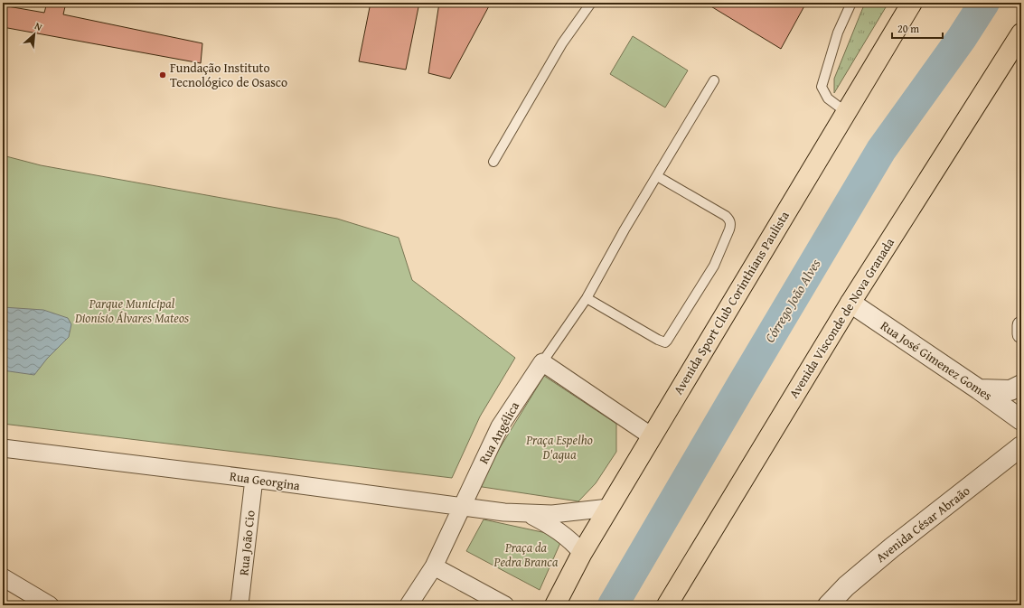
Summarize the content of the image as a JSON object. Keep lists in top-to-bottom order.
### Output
{
  "streets": {
    "main road": ["Avenida Sport Club Corinthians Paulista", "Avenida Visconde de Nova Granada"],
    "street": [
      "Rua José Gimenez Gomes",
      "Rua Angélica",
      "Rua Georgina",
      "Avenida César Abraão",
      "Rua João Cio"
    ]
  },
  "crossings": [
    ["Avenida Sport Club Corinthians Paulista", "Rua Georgina"],
    ["Avenida Visconde de Nova Granada", "Rua José Gimenez Gomes"],
    ["Rua Angélica", "Rua Georgina"],
    ["Rua Georgina", "Rua João Cio"]
  ],
  "water": ["Córrego João Alves"],
  "parks": ["Parque Municipal Dionísio Álvares Mateos", "Praça Espelho D'agua", "Praça da Pedra Branca"],
  "places": ["Fundação Instituto Tecnológico de Osasco"],
  "scale_bar": "20 m",
  "north": "top right"
}
